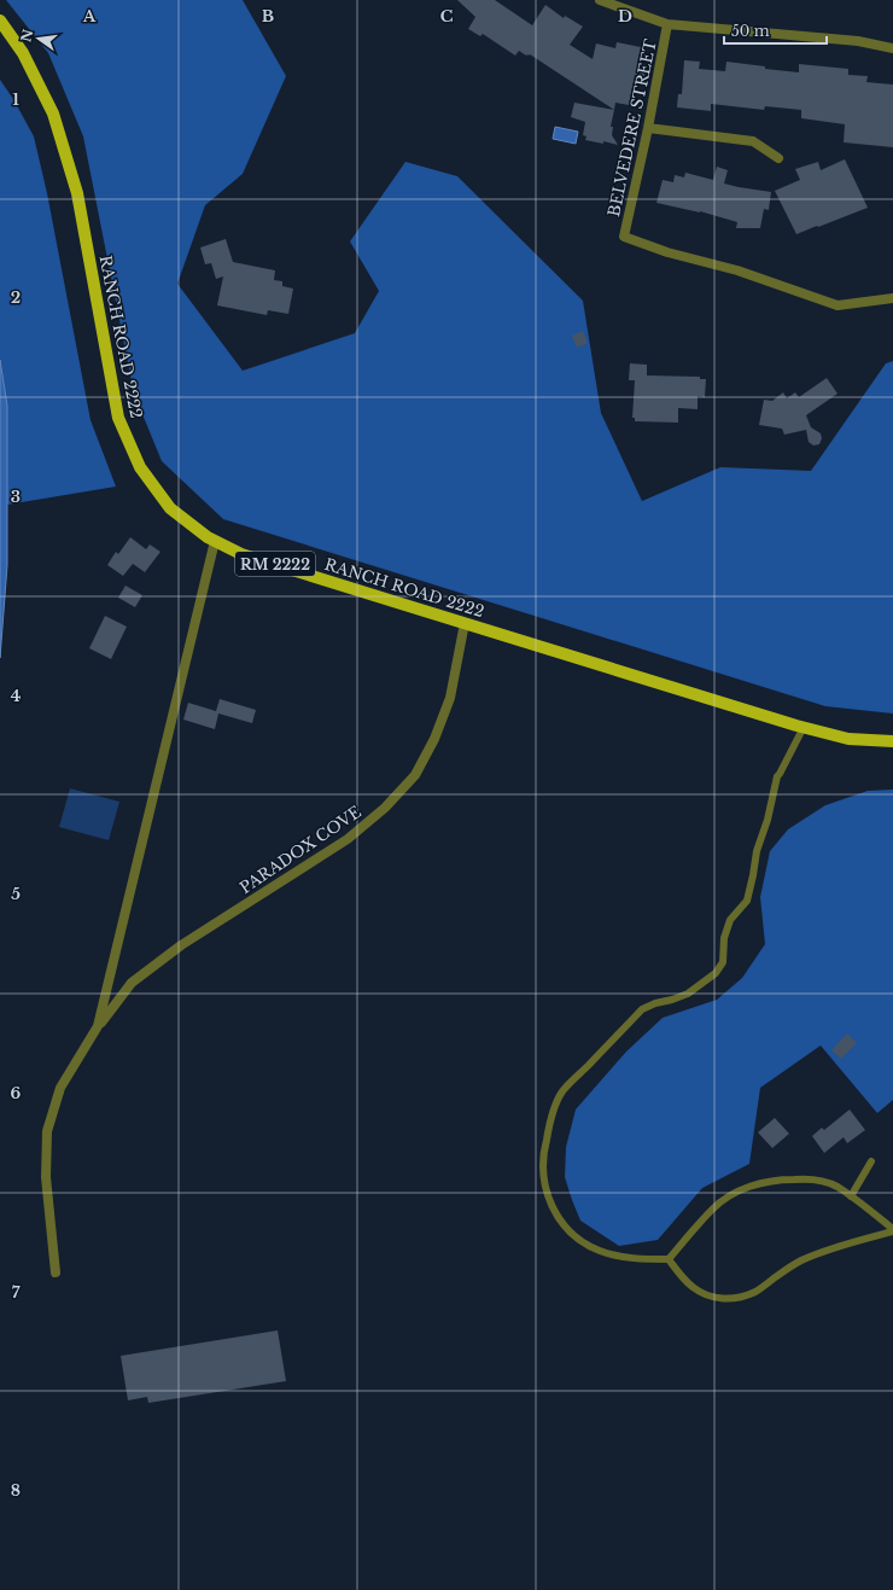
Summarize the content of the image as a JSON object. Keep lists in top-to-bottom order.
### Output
{
  "streets": {
    "main road": ["RANCH ROAD 2222", "RM 2222"],
    "street": ["BELVEDERE STREET", "PARADOX COVE"]
  },
  "crossings": [
    ["RANCH ROAD 2222", "PARADOX COVE"]
  ],
  "scale_bar": "50 m",
  "north": "left",
  "grid": {
    "columns": [
      "A",
      "B",
      "C",
      "D"
    ],
    "rows": [
      "1",
      "2",
      "3",
      "4",
      "5",
      "6",
      "7",
      "8"
    ]
  }
}
